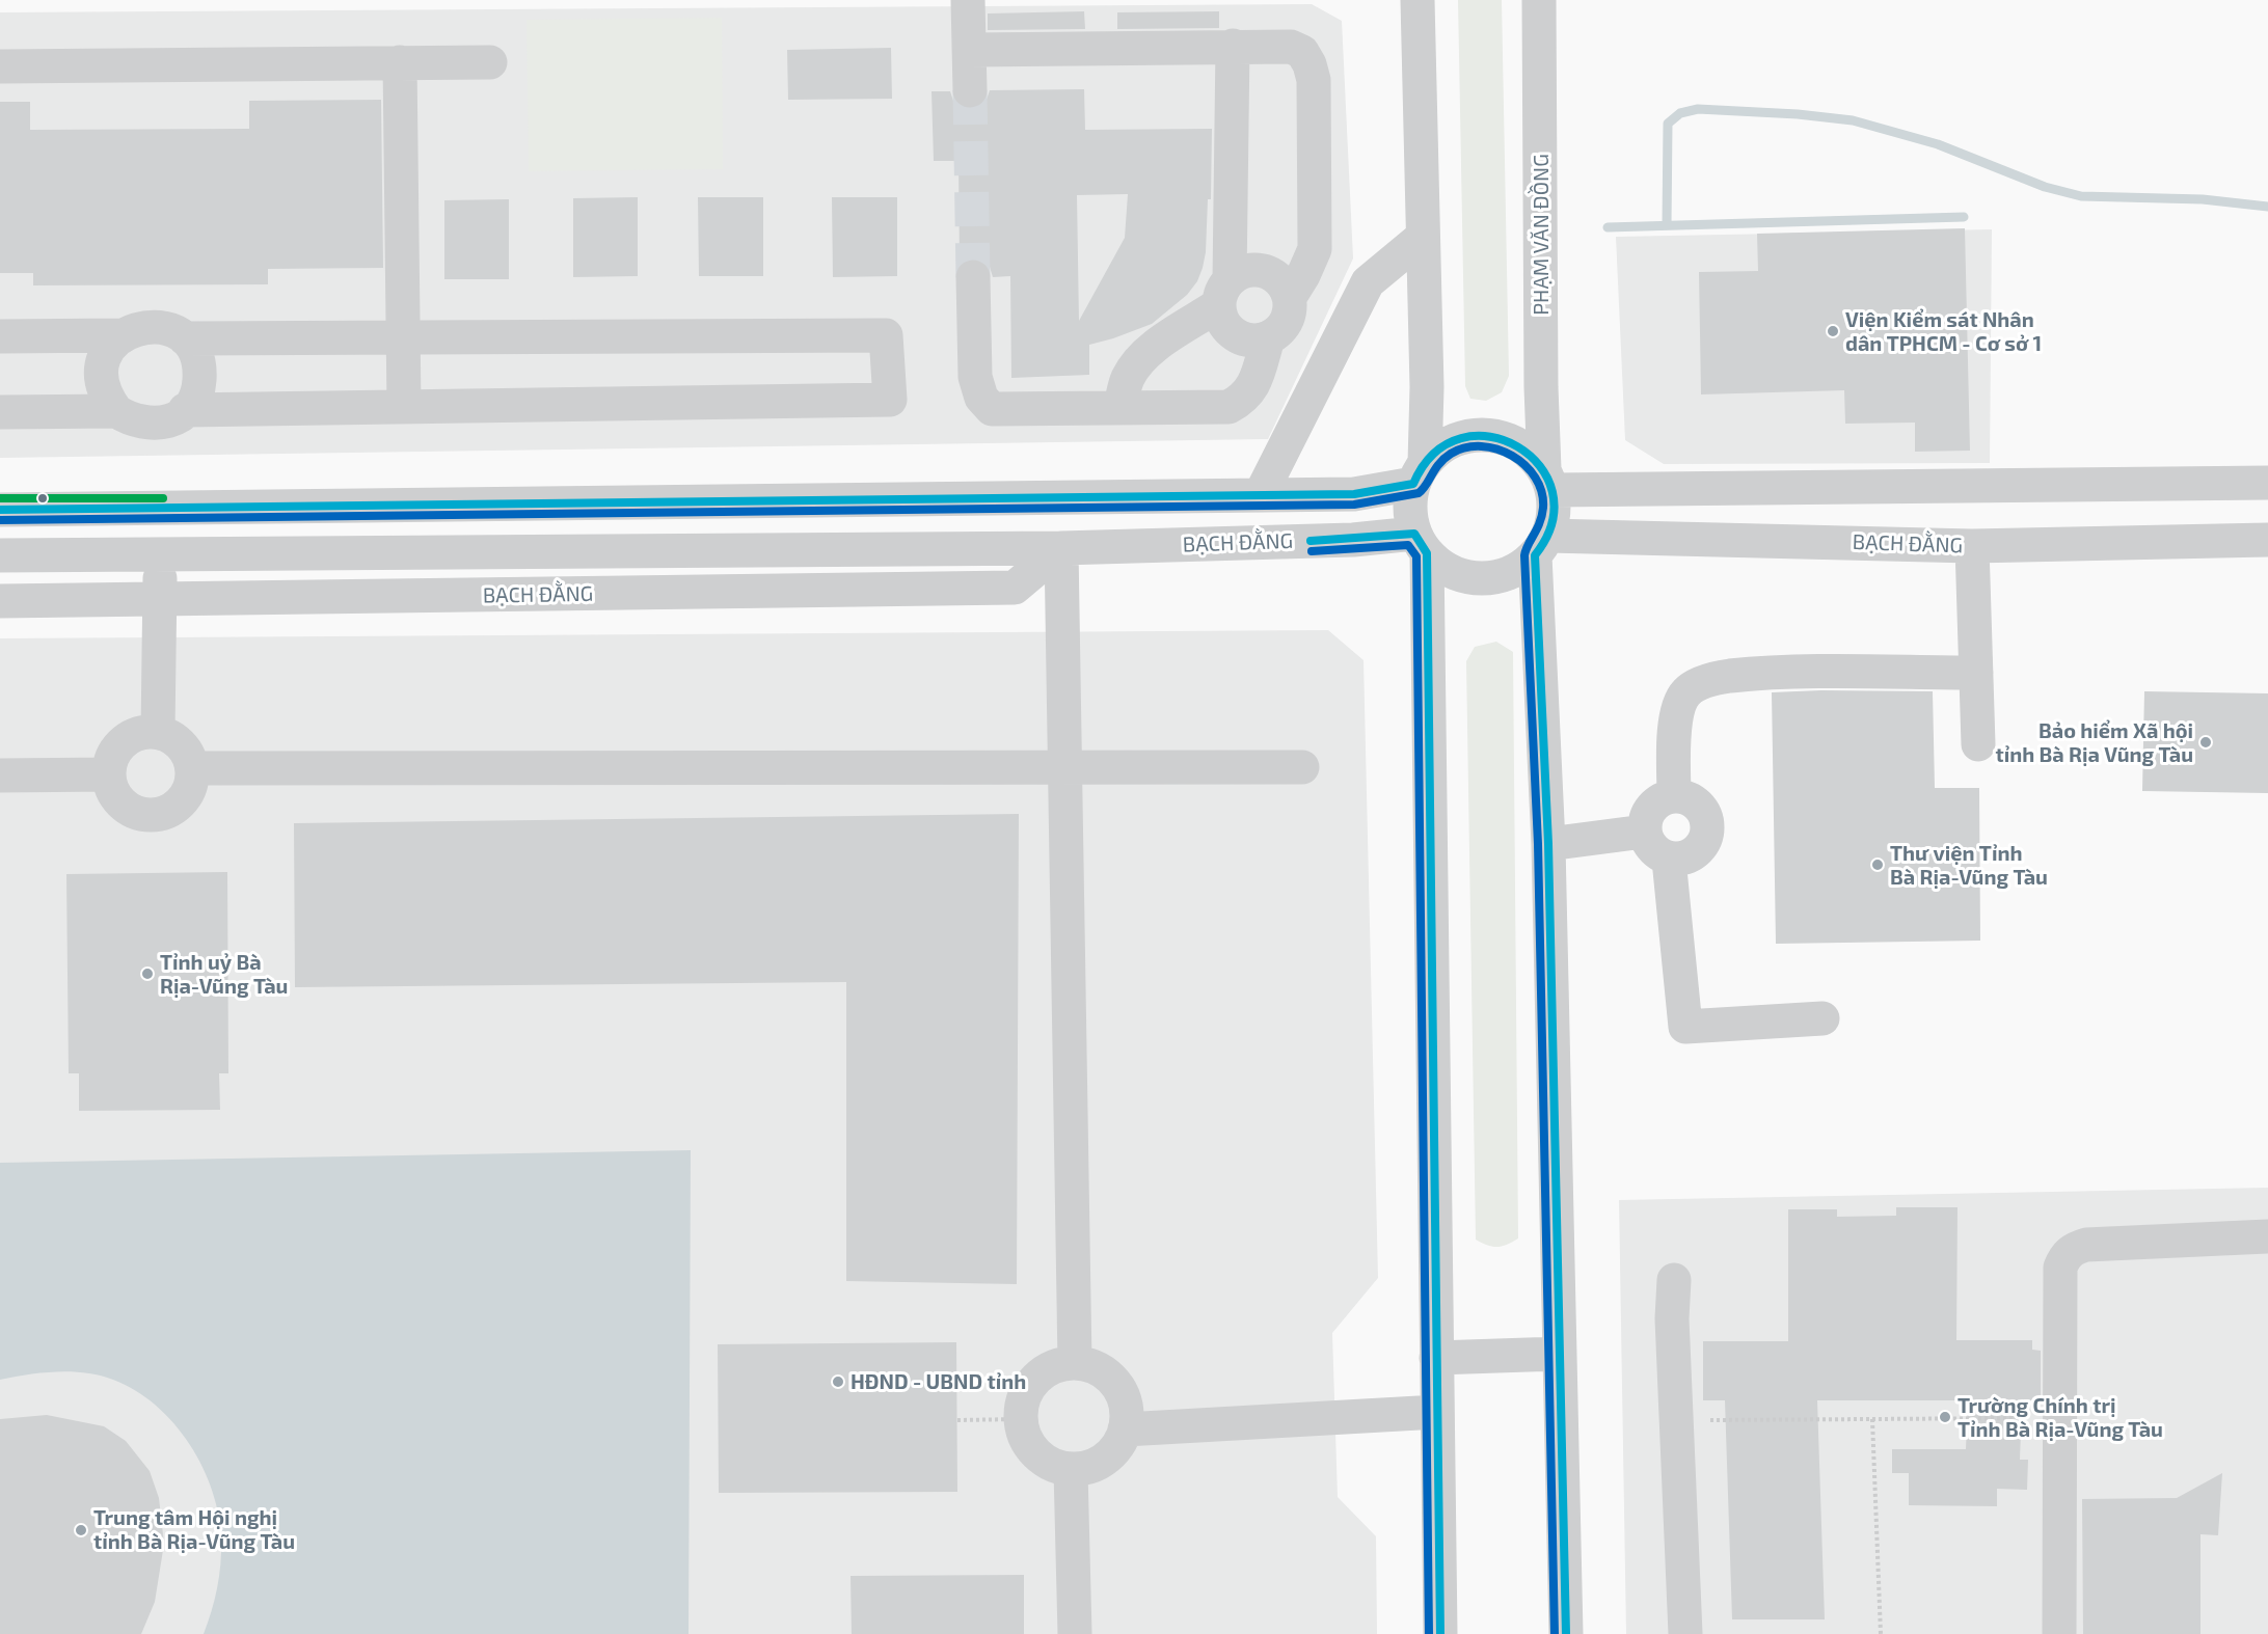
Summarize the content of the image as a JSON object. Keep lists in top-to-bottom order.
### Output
{
  "streets": {
    "street": ["PHẠM VĂN ĐỒNG", "BẠCH ĐẰNG"]
  },
  "crossings": [
    ["PHẠM VĂN ĐỒNG", "BẠCH ĐẰNG"]
  ],
  "places": [
    "Viện Kiểm sát Nhân dân TPHCM - Cơ sở 1",
    "Bảo hiểm Xã hội tỉnh Bà Rịa Vũng Tàu",
    "Thư viện Tỉnh Bà Rịa-Vũng Tàu",
    "Tỉnh uỷ Bà Rịa-Vũng Tàu",
    "HĐND - UBND tỉnh",
    "Trường Chính trị Tỉnh Bà Rịa-Vũng Tàu",
    "Trung tâm Hội nghị tỉnh Bà Rịa-Vũng Tàu"
  ]
}
